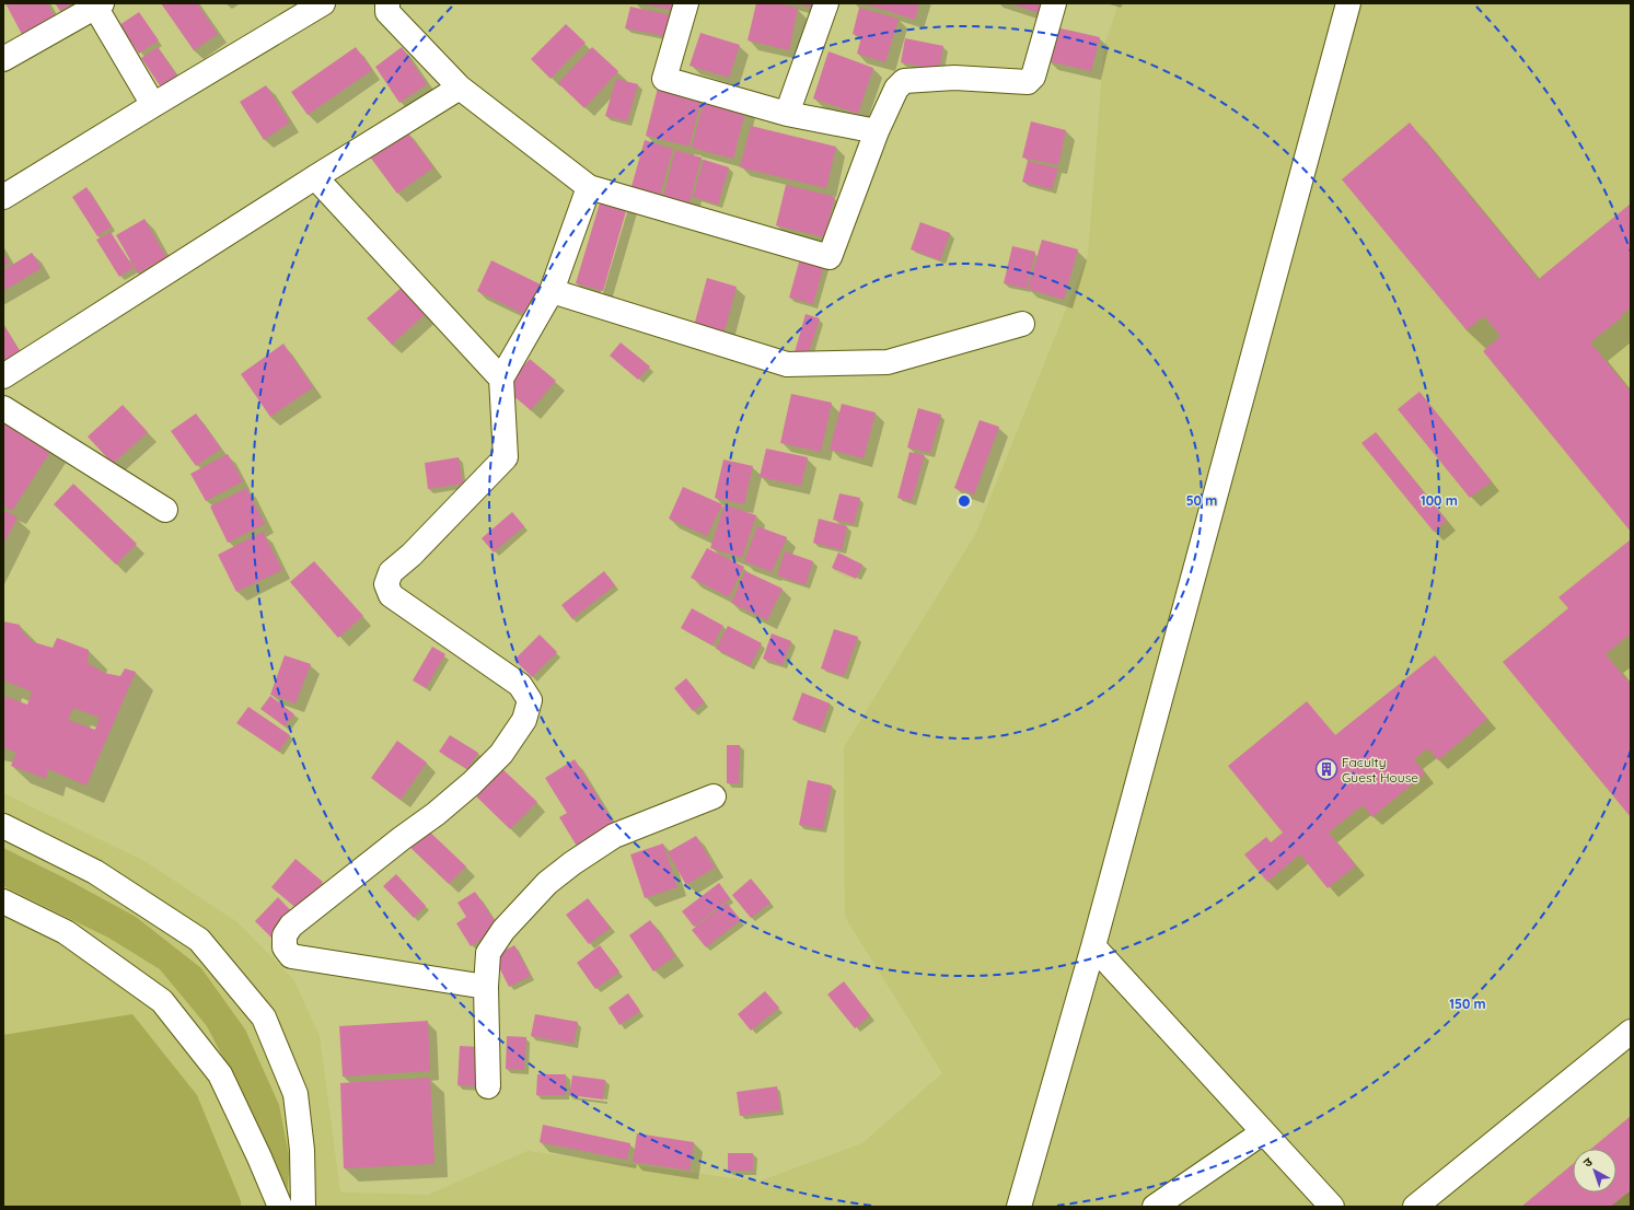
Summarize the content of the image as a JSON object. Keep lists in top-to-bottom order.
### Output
{
  "places": {
    "building": ["Faculty Guest House"]
  },
  "north": "top left",
  "rings": ["50 m", "100 m", "150 m"]
}
